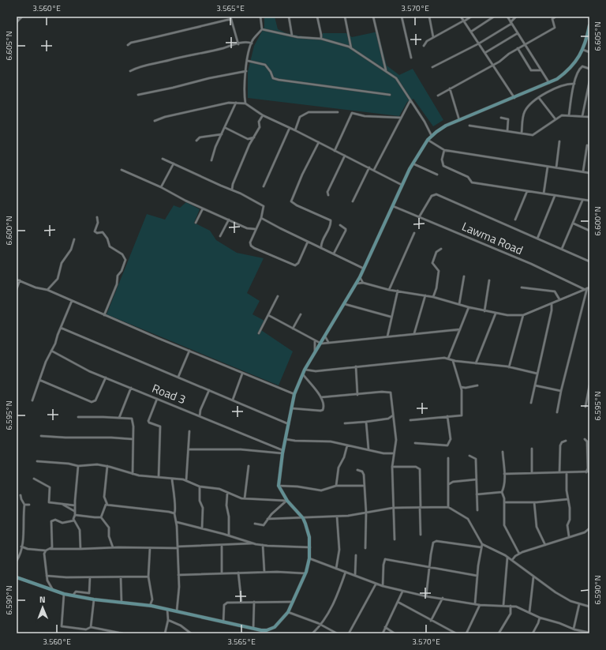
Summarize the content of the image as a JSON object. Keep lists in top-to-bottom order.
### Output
{
  "streets": {
    "street": ["Lawma Road", "Road 3"]
  },
  "north": "top",
  "coordinates": [
    "3.560°E",
    "3.565°E",
    "3.570°E",
    "6.605°N",
    "6.600°N",
    "6.595°N",
    "6.590°N"
  ]
}
